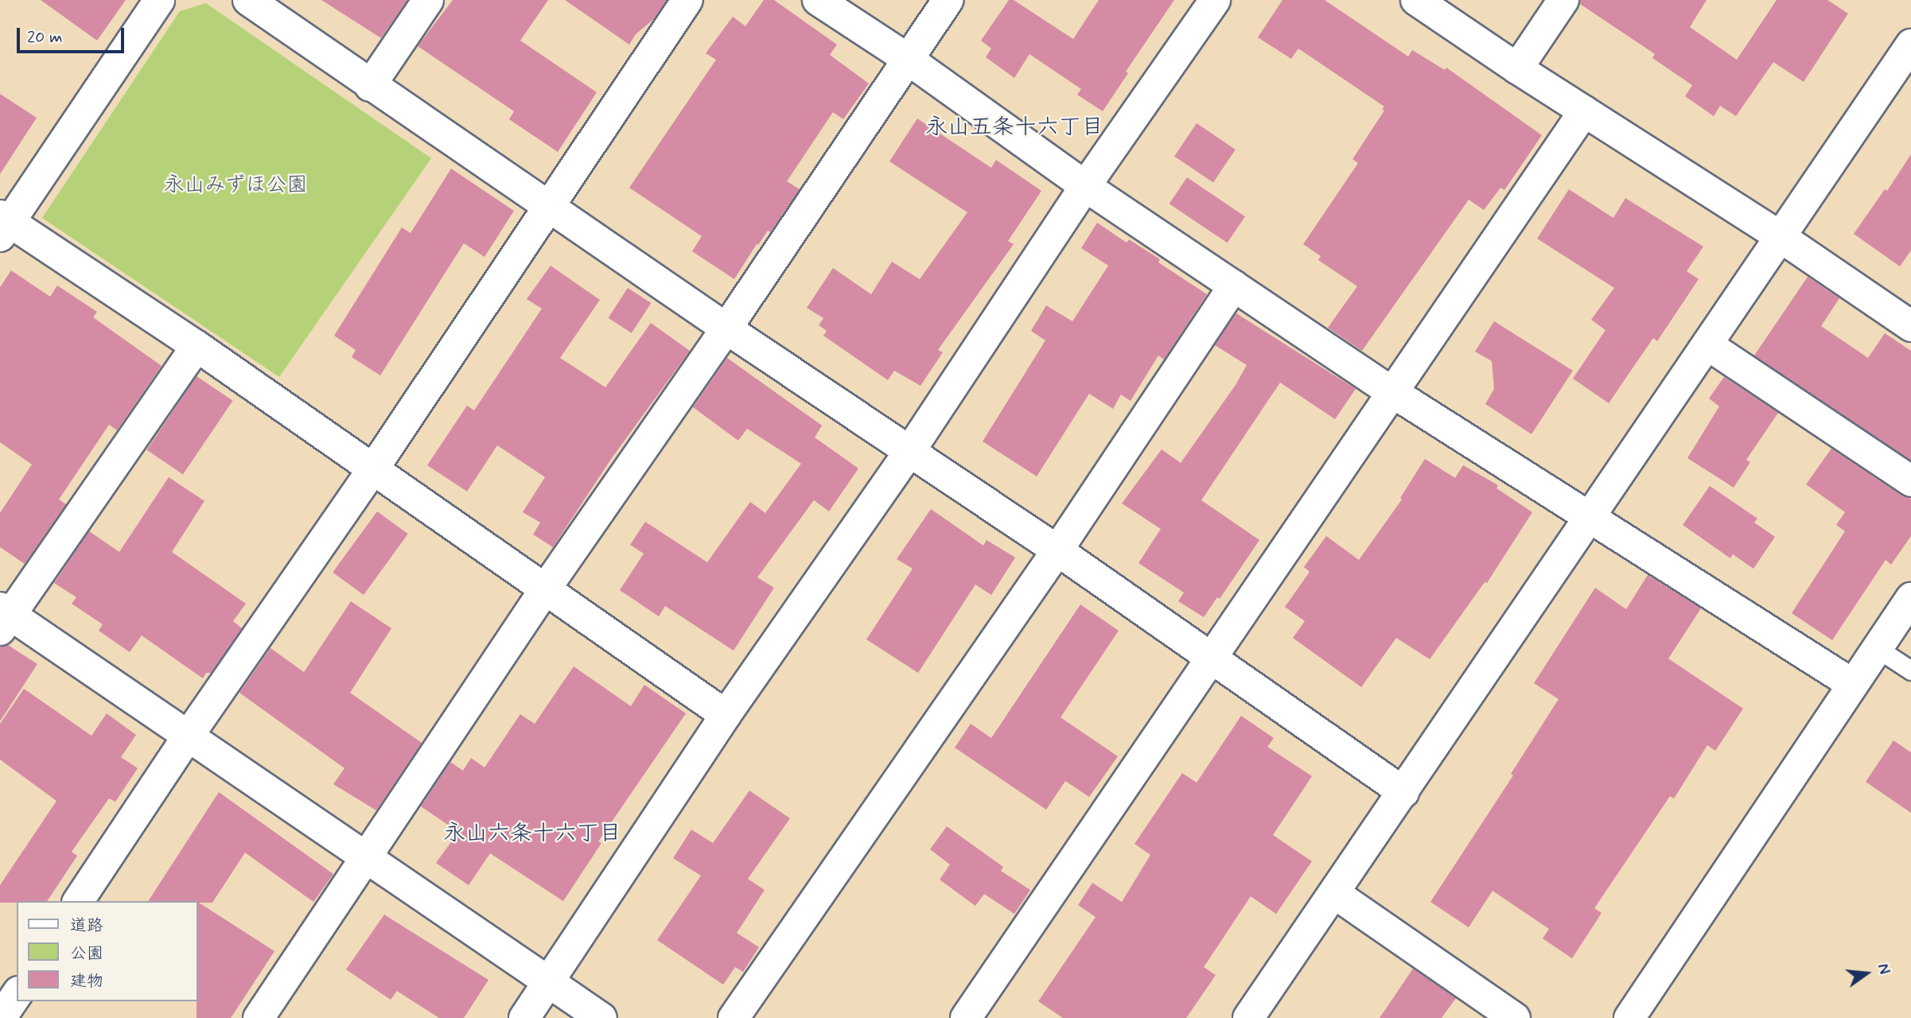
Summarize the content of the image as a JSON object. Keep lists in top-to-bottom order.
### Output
{
  "districts": ["永山五条十六丁目", "永山六条十六丁目"],
  "parks": ["永山みずほ公園"],
  "legend": ["道路", "公園", "建物"],
  "scale_bar": "20 m",
  "north": "right"
}
